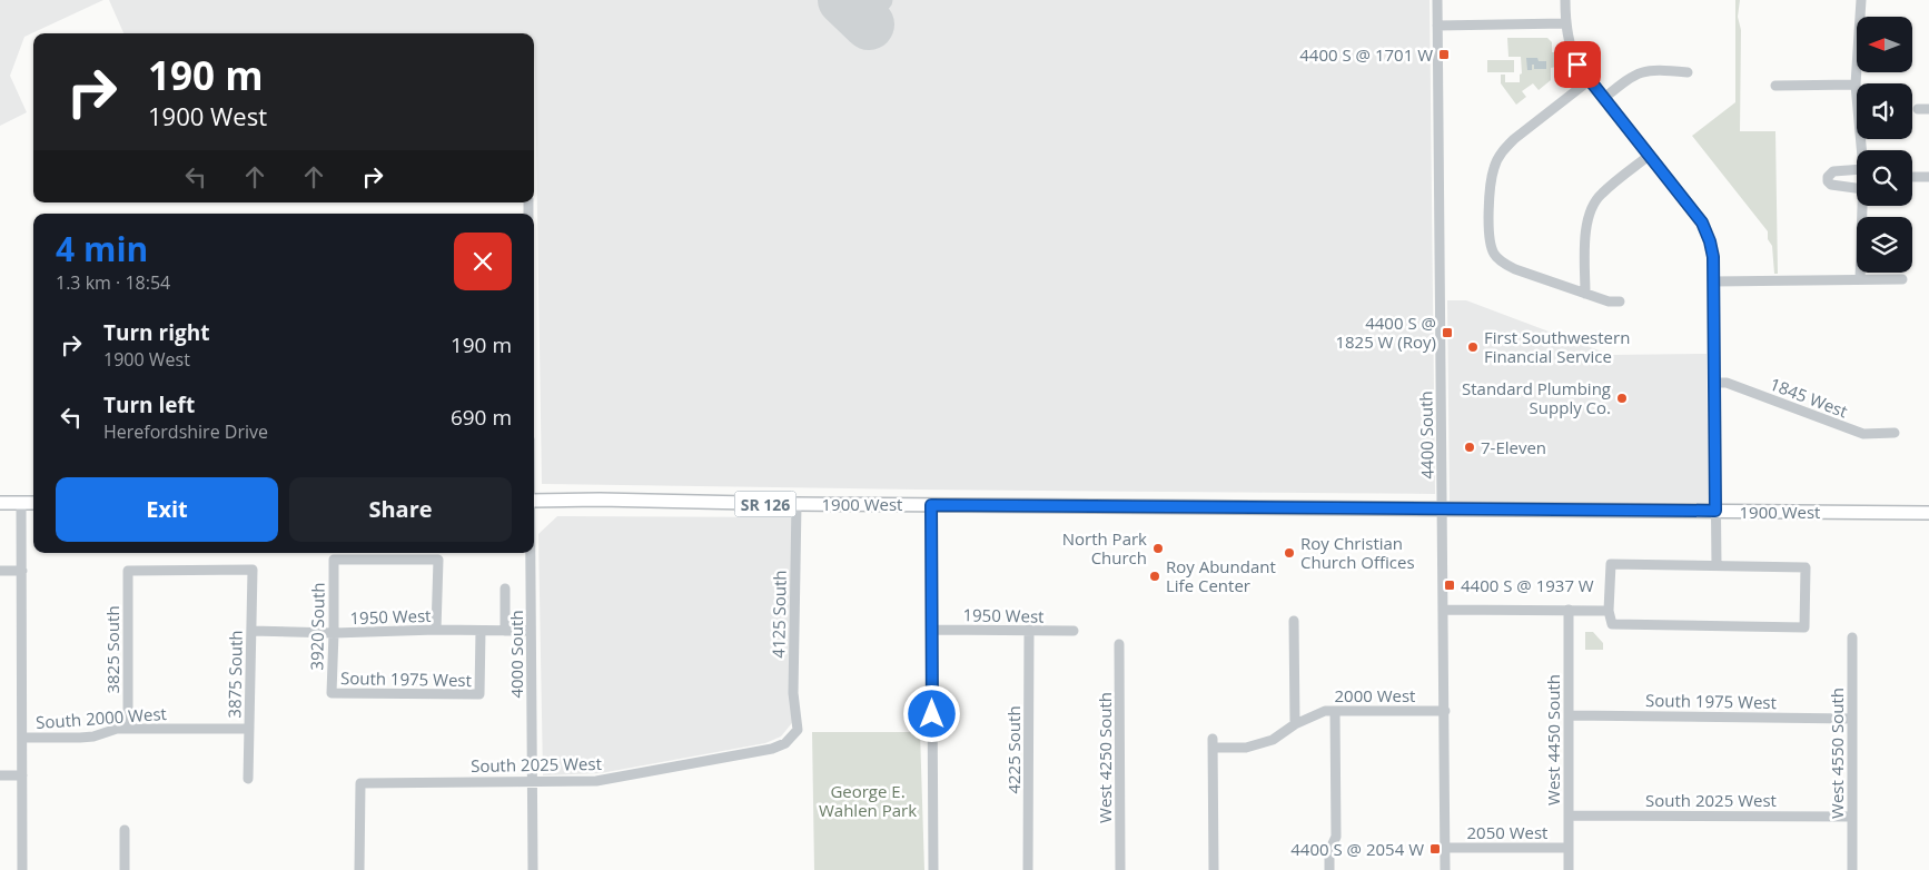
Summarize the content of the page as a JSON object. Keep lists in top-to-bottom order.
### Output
{
  "streets": {
    "main road": ["SR 126", "1900 West"],
    "street": [
      "1845 West",
      "4400 South",
      "4125 South",
      "1950 West",
      "3920 South",
      "3825 South",
      "4000 South",
      "3875 South",
      "South 1975 West",
      "2000 West",
      "South 2000 West",
      "West 4450 South",
      "4225 South",
      "West 4550 South",
      "West 4250 South",
      "South 2025 West",
      "2050 West"
    ]
  },
  "crossings": [
    ["4400 South", "1900 West"],
    ["4400 South", "2000 West"],
    ["4400 South", "2050 West"],
    ["1900 West", "4125 South"],
    ["4125 South", "South 2025 West"],
    ["1950 West", "3920 South"],
    ["1950 West", "4000 South"],
    ["1950 West", "3875 South"],
    ["1950 West", "South 1975 West"],
    ["1950 West", "4225 South"],
    ["3920 South", "South 1975 West"],
    ["3825 South", "3875 South"],
    ["3825 South", "South 2000 West"],
    ["4000 South", "South 2025 West"],
    ["3875 South", "South 2000 West"],
    ["South 1975 West", "West 4450 South"],
    ["South 1975 West", "West 4550 South"],
    ["West 4450 South", "South 2025 West"],
    ["West 4450 South", "2050 West"],
    ["West 4550 South", "South 2025 West"]
  ],
  "parks": ["George E. Wahlen Park"],
  "places": {
    "transit": [
      "4400 S @ 1701 W",
      "4400 S @ 1825 W (Roy)",
      "4400 S @ 1937 W",
      "4400 S @ 2054 W"
    ],
    "other": [
      "First Southwestern Financial Service",
      "Standard Plumbing Supply Co.",
      "7-Eleven",
      "North Park Church",
      "Roy Christian Church Offices",
      "Roy Abundant Life Center"
    ]
  },
  "north": "left",
  "page": {
    "turn": ["190 m", "1900 West"],
    "heading": ["4 min", "1.3 km · 18:54"],
    "list": [
      {
        "name": "Turn right",
        "note": "1900 West",
        "value": "190 m"
      },
      {
        "name": "Turn left",
        "note": "Herefordshire Drive",
        "value": "690 m"
      }
    ],
    "buttons": ["Exit", "Share"]
  }
}
